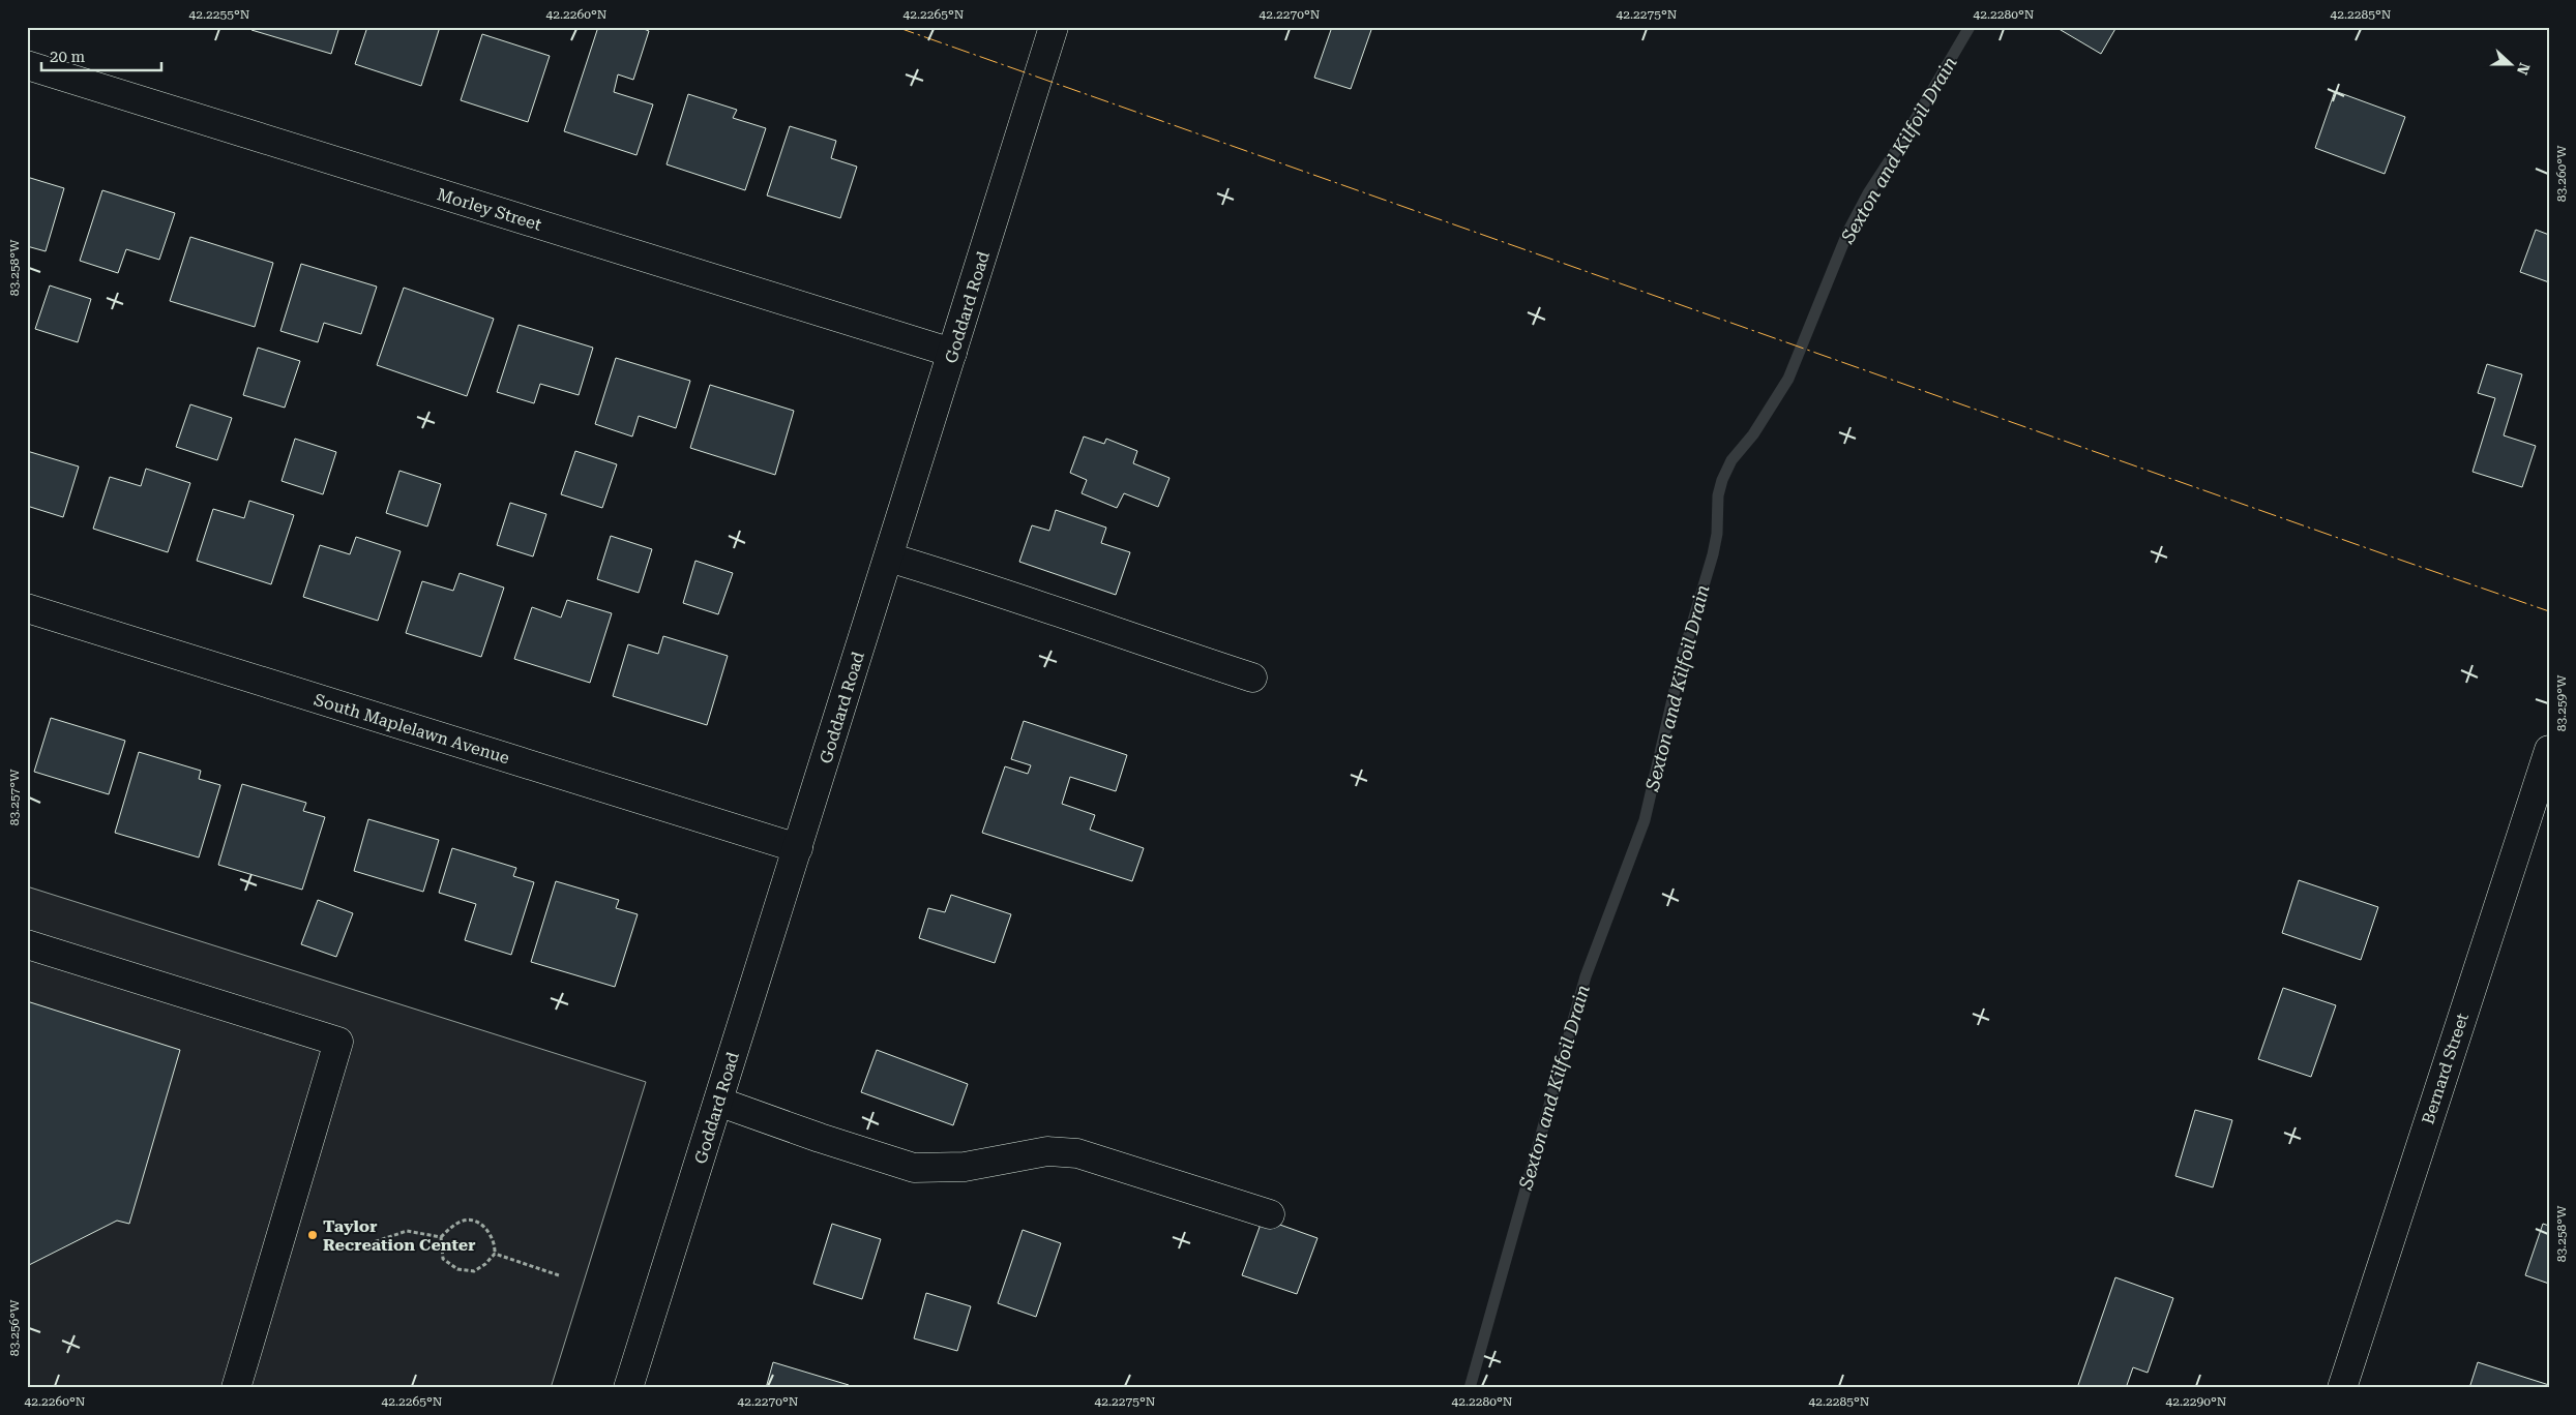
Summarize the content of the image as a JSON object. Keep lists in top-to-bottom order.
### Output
{
  "streets": {
    "street": [
      "Morley Street",
      "Goddard Road",
      "South Maplelawn Avenue",
      "Bernard Street"
    ]
  },
  "crossings": [
    ["Morley Street", "Goddard Road"],
    ["Goddard Road", "South Maplelawn Avenue"]
  ],
  "water": ["Sexton and Kilfoil Drain"],
  "places": ["Taylor Recreation Center"],
  "scale_bar": "20 m",
  "north": "right",
  "coordinates": [
    "42.2255°N",
    "42.2260°N",
    "42.2265°N",
    "42.2270°N",
    "42.2275°N",
    "42.2280°N",
    "42.2285°N",
    "83.260°W",
    "83.258°W",
    "83.259°W",
    "83.257°W",
    "83.256°W",
    "42.2290°N"
  ]
}
